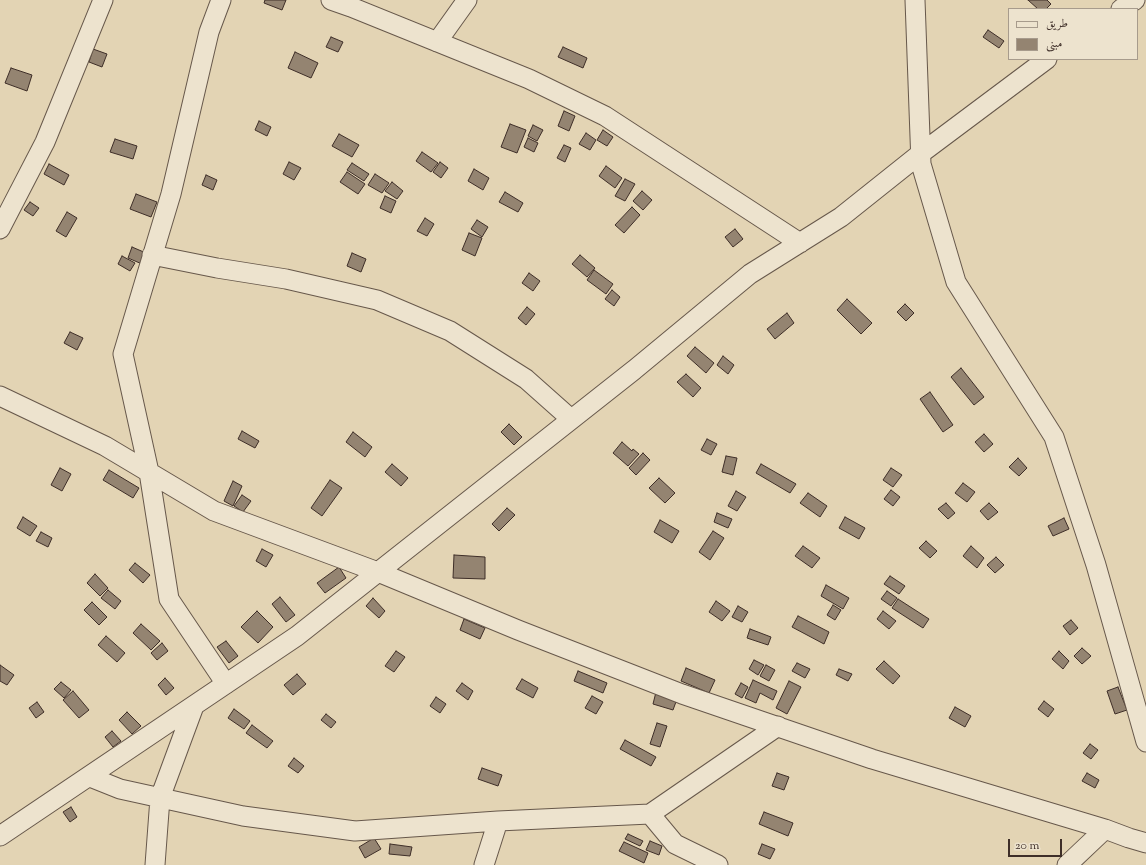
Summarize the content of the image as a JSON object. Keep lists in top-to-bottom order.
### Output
{
  "legend": ["طريق", "مبنى"],
  "scale_bar": "20 m"
}
